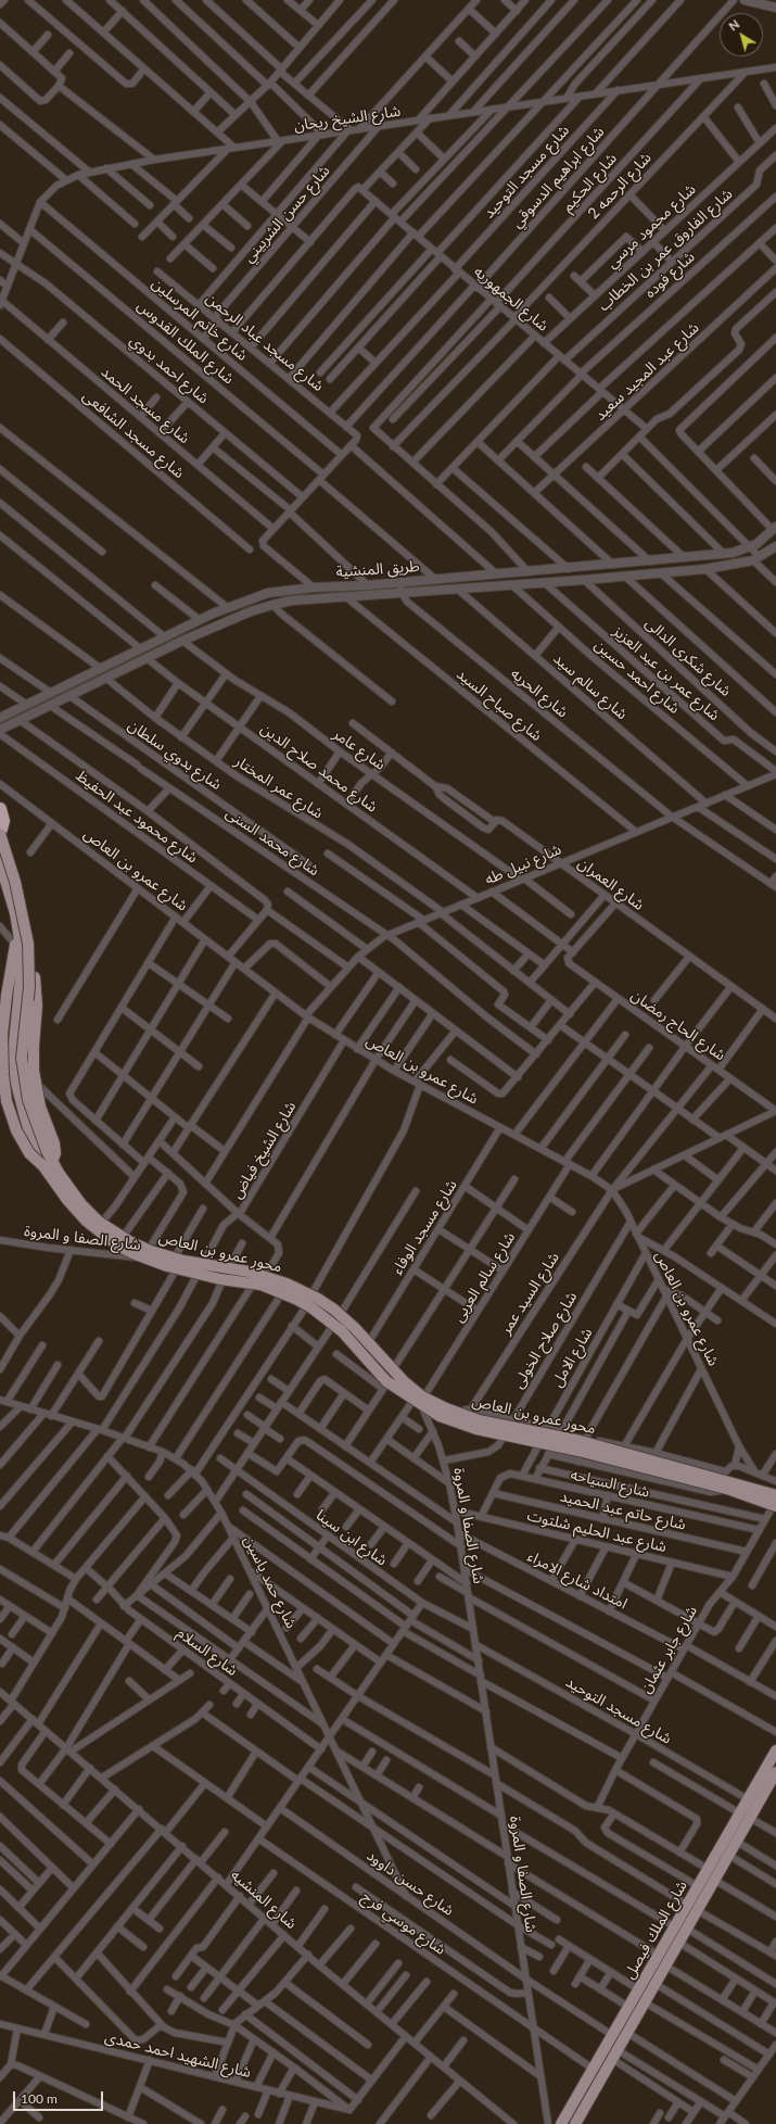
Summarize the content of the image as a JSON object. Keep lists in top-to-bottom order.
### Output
{
  "streets": {
    "main road": ["محور عمرو بن العاص", "شارع الملك فيصل"],
    "street": [
      "شارع الشيخ ريحان",
      "شارع مسجد التوحيد",
      "شارع ابراهيم الدسوقي",
      "شارع الحكيم",
      "شارع الرحمه 2",
      "شارع حسن الشربيني",
      "شارع محمود مرسي",
      "شارع الفاروق عمر بن الخطاب",
      "شارع فوده",
      "شارع الجمهوريه",
      "شارع خاتم المرسلين",
      "شارع الملك القدوس",
      "شارع مسجد عباد الرحمن",
      "شارع احمد بدوي",
      "شارع عبد المجيد سعيد",
      "شارع مسجد الحمد",
      "شارع مسجد الشافعى",
      "طريق المنشية",
      "شارع شكرى الدالى",
      "شارع عمر بن عبد العزيز",
      "شارع احمد حسين",
      "شارع سالم سيد",
      "شارع الحريه",
      "شارع صباح السيد",
      "شارع عامر",
      "شارع بدوي سلطان",
      "شارع محمد صلاح الدين",
      "شارع عمر المختار",
      "شارع محمود عبد الحفيظ",
      "شارع محمد السنى",
      "شارع نبيل طه",
      "شارع عمرو بن العاص",
      "شارع العمران",
      "شارع الحاج رمضان",
      "شارع الشيخ فياض",
      "شارع مسجد الوفاء",
      "شارع الصفا و المروة",
      "شارع سالم العربى",
      "شارع السيد عمر",
      "شارع صلاح الخولى",
      "شارع الامل",
      "شارع السياحه",
      "شارع حاتم عبد الحميد",
      "شارع عبد الحليم شلتوت",
      "شارع ابن سينا",
      "امتداد شارع الامراء",
      "شارع حمد ياسين",
      "شارع جابر عثمان",
      "شارع السلام",
      "شارع حسن داوود",
      "شارع المنشيه",
      "شارع موسي فرج",
      "شارع الشهيد احمد حمدى"
    ]
  },
  "crossings": [
    ["شارع الشيخ ريحان", "شارع مسجد التوحيد"],
    ["شارع الشيخ ريحان", "شارع ابراهيم الدسوقي"],
    ["شارع الشيخ ريحان", "شارع الحكيم"],
    ["شارع الشيخ ريحان", "شارع الرحمه 2"],
    ["شارع الشيخ ريحان", "شارع حسن الشربيني"],
    ["شارع الشيخ ريحان", "شارع خاتم المرسلين"],
    ["شارع الشيخ ريحان", "شارع الملك القدوس"],
    ["شارع الشيخ ريحان", "شارع احمد بدوي"],
    ["شارع الشيخ ريحان", "شارع مسجد الحمد"],
    ["شارع مسجد التوحيد", "شارع الجمهوريه"],
    ["شارع مسجد التوحيد", "شارع مسجد عباد الرحمن"],
    ["شارع مسجد التوحيد", "شارع الصفا و المروة"],
    ["شارع مسجد التوحيد", "شارع جابر عثمان"],
    ["شارع مسجد التوحيد", "شارع الملك فيصل"],
    ["شارع ابراهيم الدسوقي", "شارع الجمهوريه"],
    ["شارع ابراهيم الدسوقي", "شارع مسجد عباد الرحمن"],
    ["شارع الحكيم", "شارع الجمهوريه"],
    ["شارع الرحمه 2", "شارع الجمهوريه"],
    ["شارع حسن الشربيني", "شارع خاتم المرسلين"],
    ["شارع حسن الشربيني", "شارع مسجد عباد الرحمن"],
    ["شارع محمود مرسي", "شارع الجمهوريه"],
    ["شارع الفاروق عمر بن الخطاب", "شارع الجمهوريه"],
    ["شارع فوده", "شارع الجمهوريه"],
    ["شارع الجمهوريه", "شارع عبد المجيد سعيد"],
    ["شارع الملك القدوس", "طريق المنشية"],
    ["طريق المنشية", "شارع شكرى الدالى"],
    ["طريق المنشية", "شارع عمر بن عبد العزيز"],
    ["طريق المنشية", "شارع احمد حسين"],
    ["طريق المنشية", "شارع سالم سيد"],
    ["طريق المنشية", "شارع الحريه"],
    ["طريق المنشية", "شارع صباح السيد"],
    ["طريق المنشية", "شارع عامر"],
    ["طريق المنشية", "شارع بدوي سلطان"],
    ["طريق المنشية", "شارع محمد صلاح الدين"],
    ["طريق المنشية", "شارع عمر المختار"],
    ["طريق المنشية", "شارع محمد السنى"],
    ["شارع احمد حسين", "شارع نبيل طه"],
    ["شارع سالم سيد", "شارع نبيل طه"],
    ["شارع الحريه", "شارع نبيل طه"],
    ["شارع صباح السيد", "شارع نبيل طه"],
    ["شارع عامر", "شارع نبيل طه"],
    ["شارع محمد صلاح الدين", "شارع نبيل طه"],
    ["شارع عمر المختار", "شارع نبيل طه"],
    ["شارع محمد السنى", "شارع نبيل طه"],
    ["شارع نبيل طه", "شارع عمرو بن العاص"],
    ["شارع نبيل طه", "شارع العمران"],
    ["شارع عمرو بن العاص", "شارع الشيخ فياض"],
    ["شارع عمرو بن العاص", "شارع مسجد الوفاء"],
    ["شارع عمرو بن العاص", "شارع سالم العربى"],
    ["شارع عمرو بن العاص", "شارع السيد عمر"],
    ["شارع عمرو بن العاص", "شارع صلاح الخولى"],
    ["شارع عمرو بن العاص", "شارع الامل"],
    ["شارع العمران", "شارع السيد عمر"],
    ["شارع الحاج رمضان", "شارع السيد عمر"],
    ["شارع الشيخ فياض", "شارع الصفا و المروة"],
    ["شارع الشيخ فياض", "شارع حمد ياسين"],
    ["شارع مسجد الوفاء", "شارع الصفا و المروة"],
    ["شارع الصفا و المروة", "شارع سالم العربى"],
    ["شارع الصفا و المروة", "شارع صلاح الخولى"],
    ["شارع الصفا و المروة", "شارع عبد الحليم شلتوت"],
    ["شارع الصفا و المروة", "شارع ابن سينا"],
    ["شارع الصفا و المروة", "امتداد شارع الامراء"],
    ["شارع الصفا و المروة", "شارع حسن داوود"],
    ["شارع الصفا و المروة", "شارع موسي فرج"],
    ["محور عمرو بن العاص", "شارع جابر عثمان"],
    ["شارع الامل", "شارع السياحه"],
    ["شارع السياحه", "شارع حاتم عبد الحميد"],
    ["شارع السياحه", "شارع عبد الحليم شلتوت"],
    ["شارع السياحه", "شارع جابر عثمان"],
    ["شارع حاتم عبد الحميد", "شارع جابر عثمان"],
    ["شارع عبد الحليم شلتوت", "شارع جابر عثمان"],
    ["امتداد شارع الامراء", "شارع جابر عثمان"],
    ["شارع حمد ياسين", "شارع حسن داوود"],
    ["شارع حسن داوود", "شارع الملك فيصل"],
    ["شارع موسي فرج", "شارع الملك فيصل"]
  ],
  "scale_bar": "100 m",
  "north": "top left"
}
